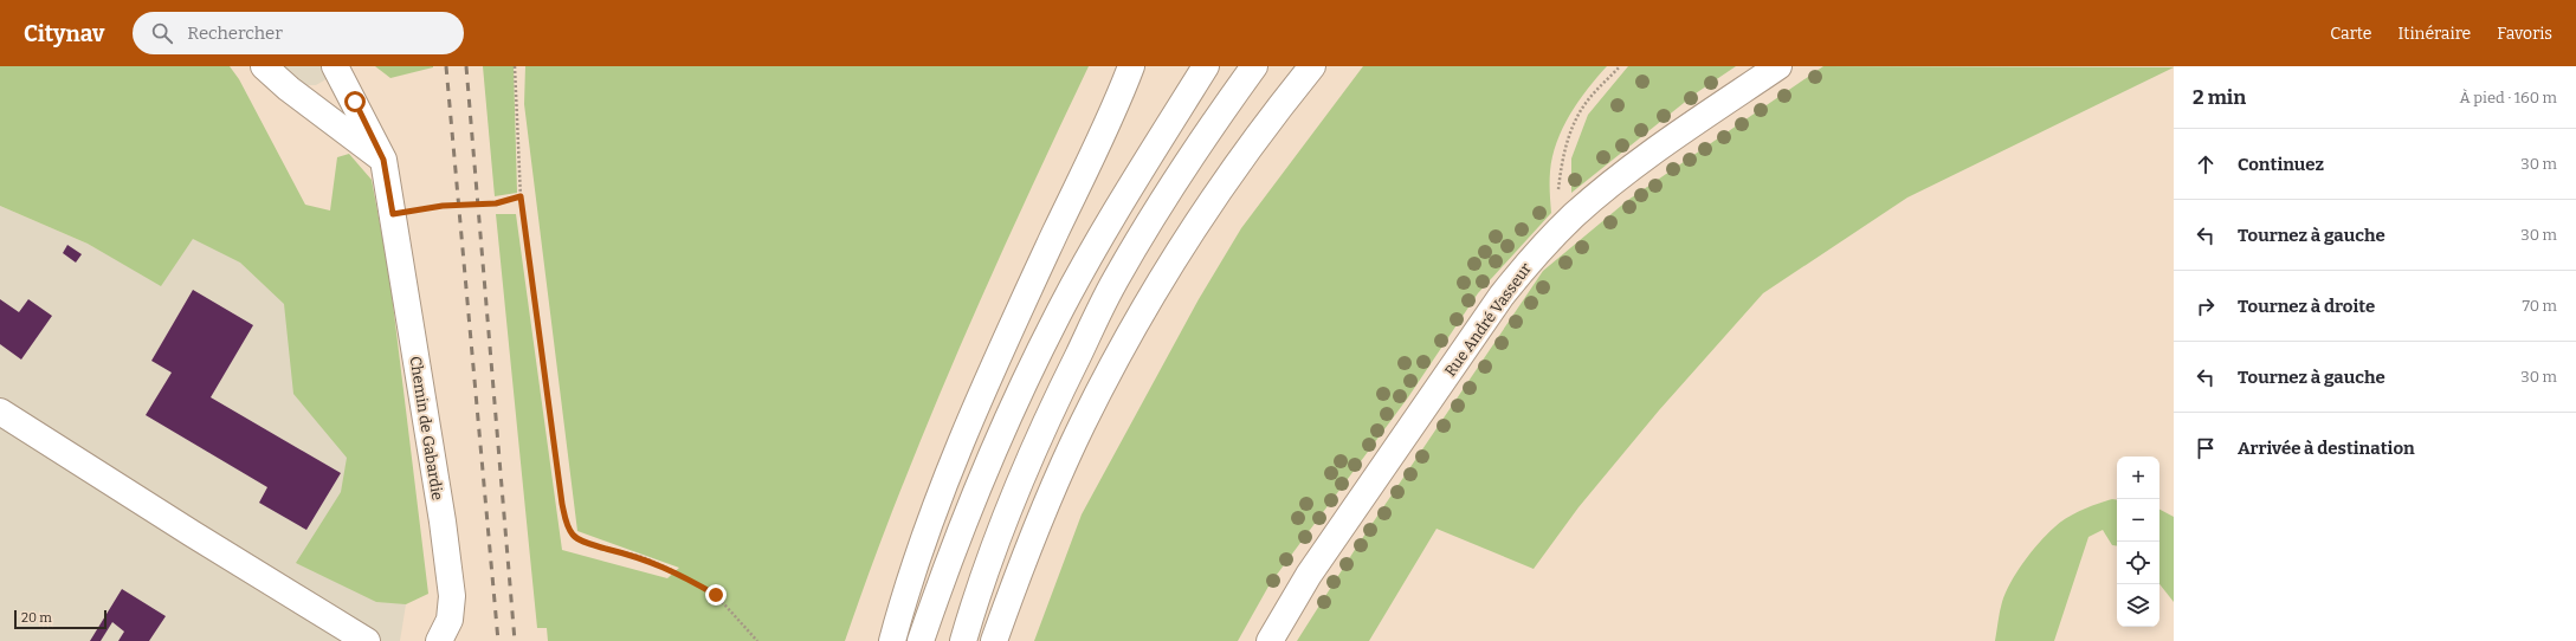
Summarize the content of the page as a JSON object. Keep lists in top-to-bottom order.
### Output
{
  "streets": {
    "main road": ["Rue André Vasseur", "Chemin de Gabardie"]
  },
  "scale_bar": "20 m",
  "page": {
    "header": "Citynav",
    "search": "Rechercher",
    "nav": ["Carte", "Itinéraire", "Favoris"],
    "heading": ["2 min", "À pied · 160 m"],
    "list": [
      ["Continuez", "30 m"],
      ["Tournez à gauche", "30 m"],
      ["Tournez à droite", "70 m"],
      ["Tournez à gauche", "30 m"],
      "Arrivée à destination"
    ],
    "map_buttons": ["+", "−"],
    "scale": "20 m"
  }
}
